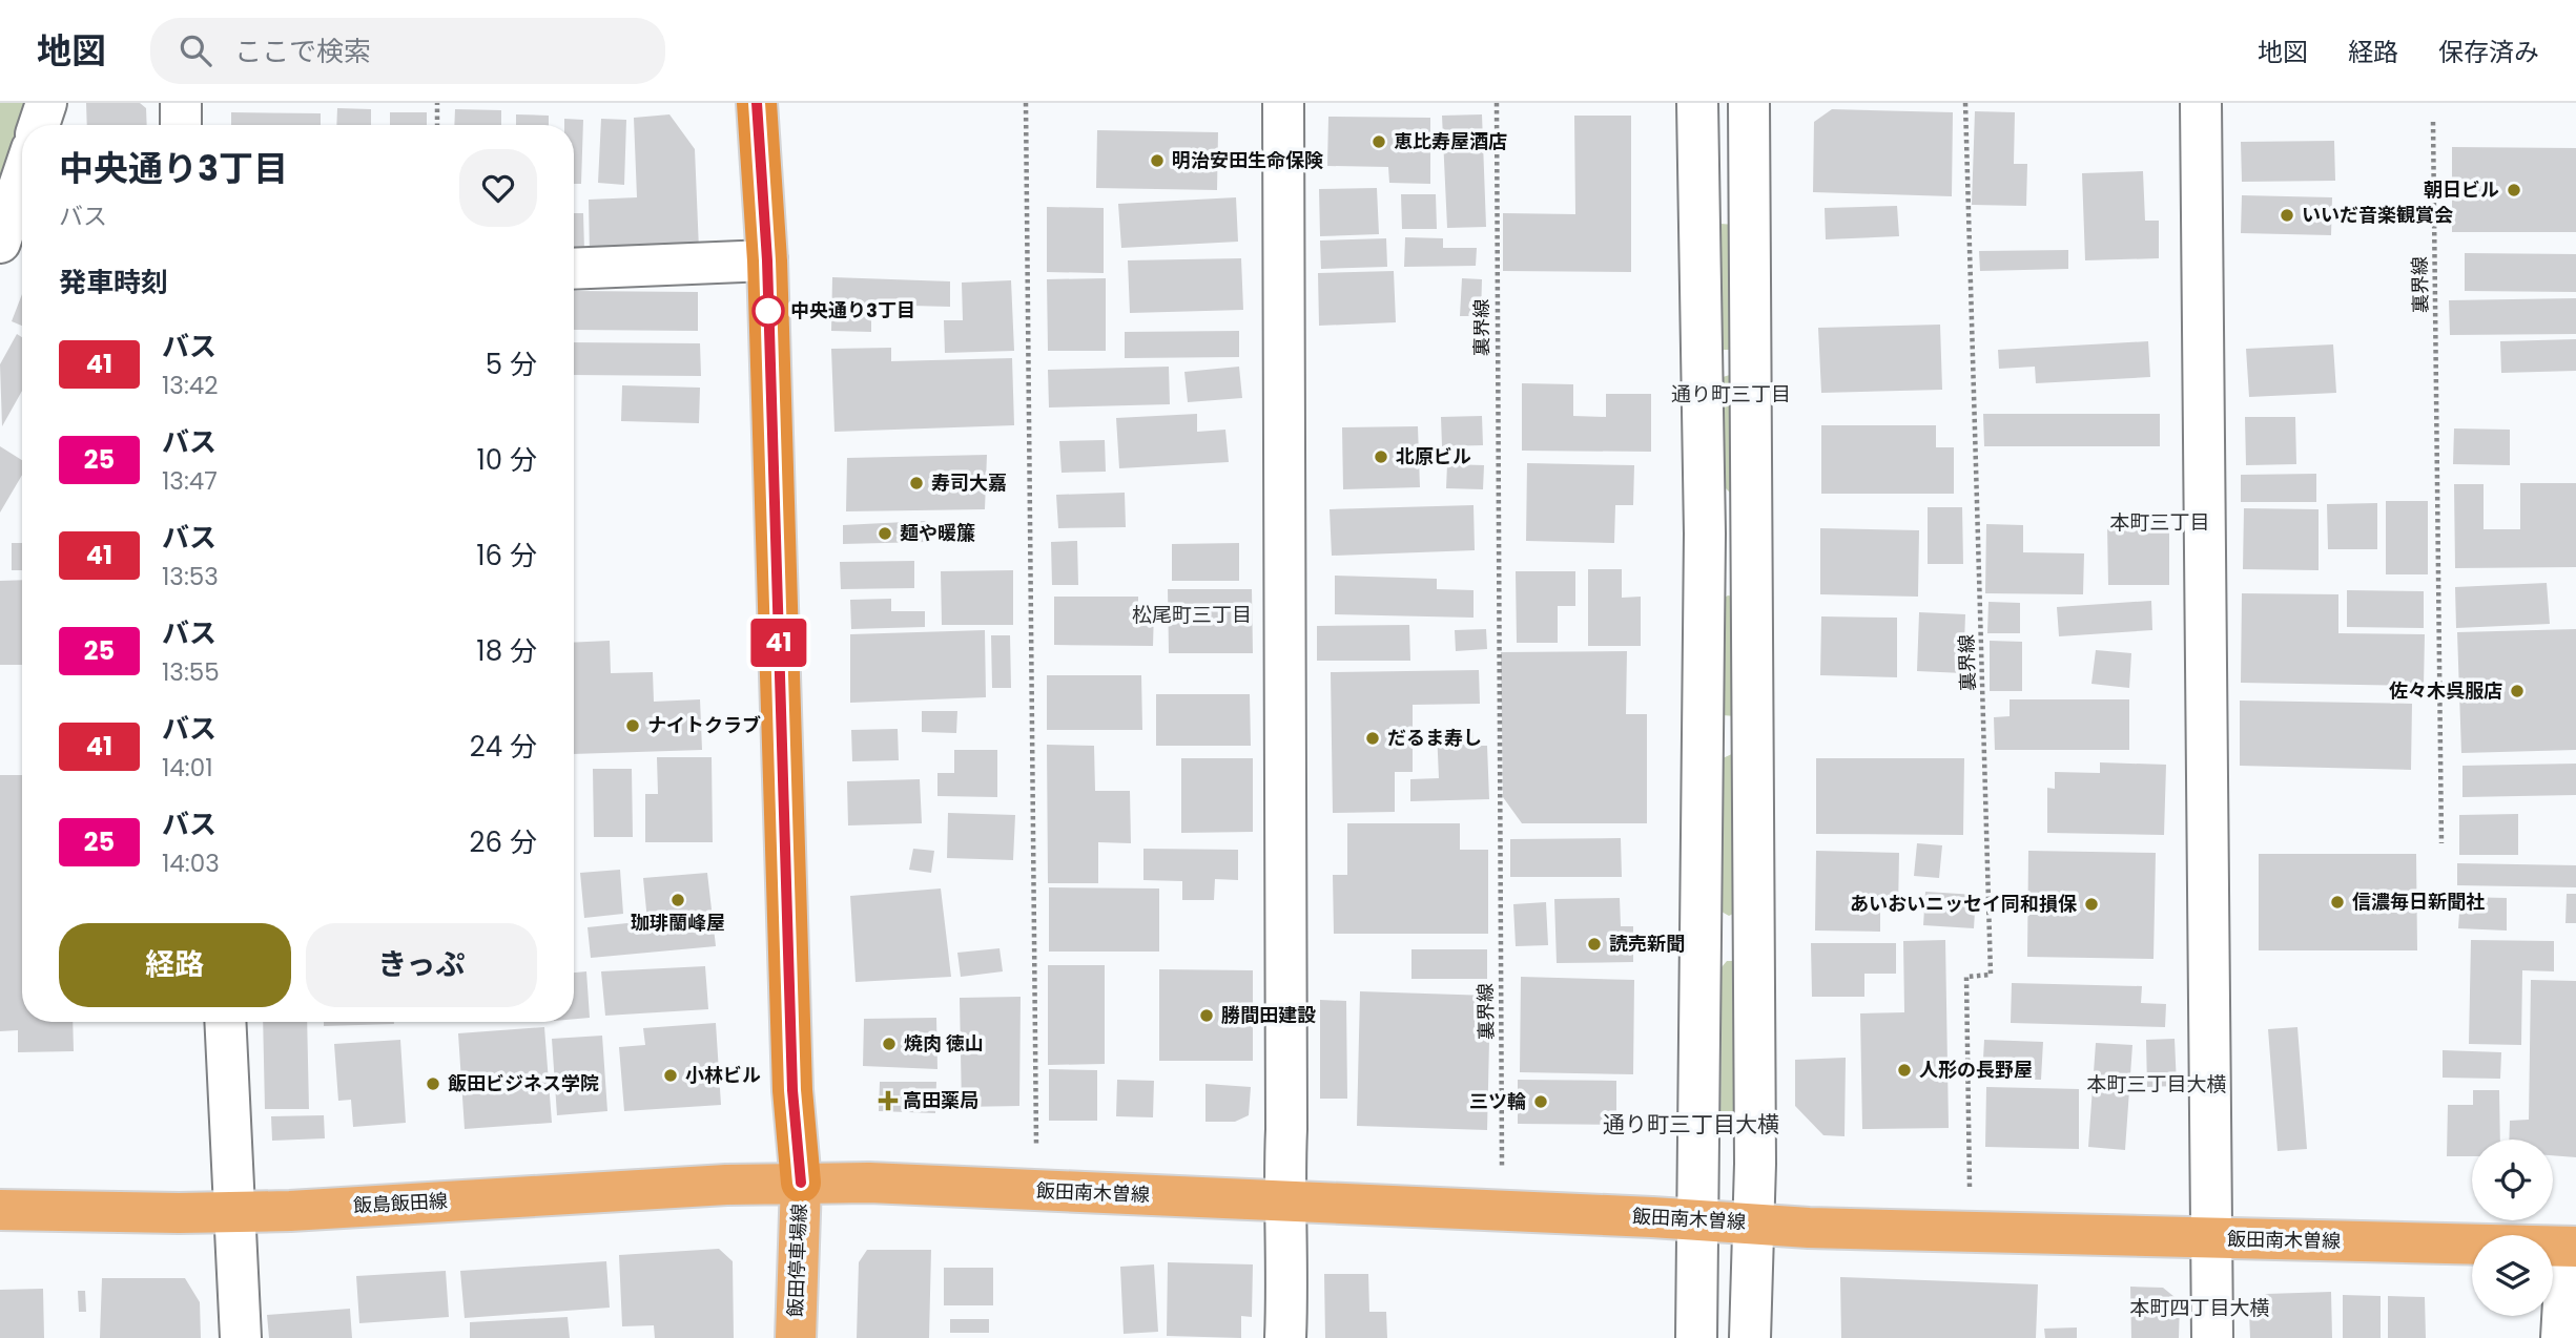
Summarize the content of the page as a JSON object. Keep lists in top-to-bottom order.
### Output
{
  "streets": {
    "main road": ["飯田南木曽線", "飯島飯田線", "飯田停車場線"],
    "path": ["裏界線"]
  },
  "crossings": [
    ["飯田南木曽線", "飯島飯田線"],
    ["飯田南木曽線", "飯田停車場線"],
    ["飯島飯田線", "飯田停車場線"]
  ],
  "districts": [
    "通り町三丁目",
    "本町三丁目",
    "松尾町三丁目",
    "本町三丁目大横",
    "通り町三丁目大横",
    "本町四丁目大横"
  ],
  "places": {
    "other": [
      "恵比寿屋酒店",
      "明治安田生命保険",
      "朝日ビル",
      "いいだ音楽観賞会",
      "中央通り3丁目",
      "北原ビル",
      "寿司大嘉",
      "麺や暖簾",
      "佐々木呉服店",
      "ナイトクラブ",
      "だるま寿し",
      "珈琲蘭峰屋",
      "信濃毎日新聞社",
      "あいおいニッセイ同和損保",
      "読売新聞",
      "勝間田建設",
      "焼肉 徳山",
      "人形の長野屋",
      "小林ビル",
      "飯田ビジネス学院",
      "三ツ輪"
    ],
    "health": ["高田薬局"]
  },
  "lines": ["bus line 41"],
  "page": {
    "header": "地図",
    "search": "ここで検索",
    "nav": ["地図", "経路", "保存済み"],
    "on_map": "41",
    "heading": [
      ["中央通り3丁目", "バス"],
      "発車時刻"
    ],
    "list": [
      {
        "mark": "41",
        "name": "バス",
        "note": "13:42",
        "value": "5 分"
      },
      {
        "mark": "25",
        "name": "バス",
        "note": "13:47",
        "value": "10 分"
      },
      {
        "mark": "41",
        "name": "バス",
        "note": "13:53",
        "value": "16 分"
      },
      {
        "mark": "25",
        "name": "バス",
        "note": "13:55",
        "value": "18 分"
      },
      {
        "mark": "41",
        "name": "バス",
        "note": "14:01",
        "value": "24 分"
      },
      {
        "mark": "25",
        "name": "バス",
        "note": "14:03",
        "value": "26 分"
      }
    ],
    "buttons": ["経路", "きっぷ"]
  }
}
